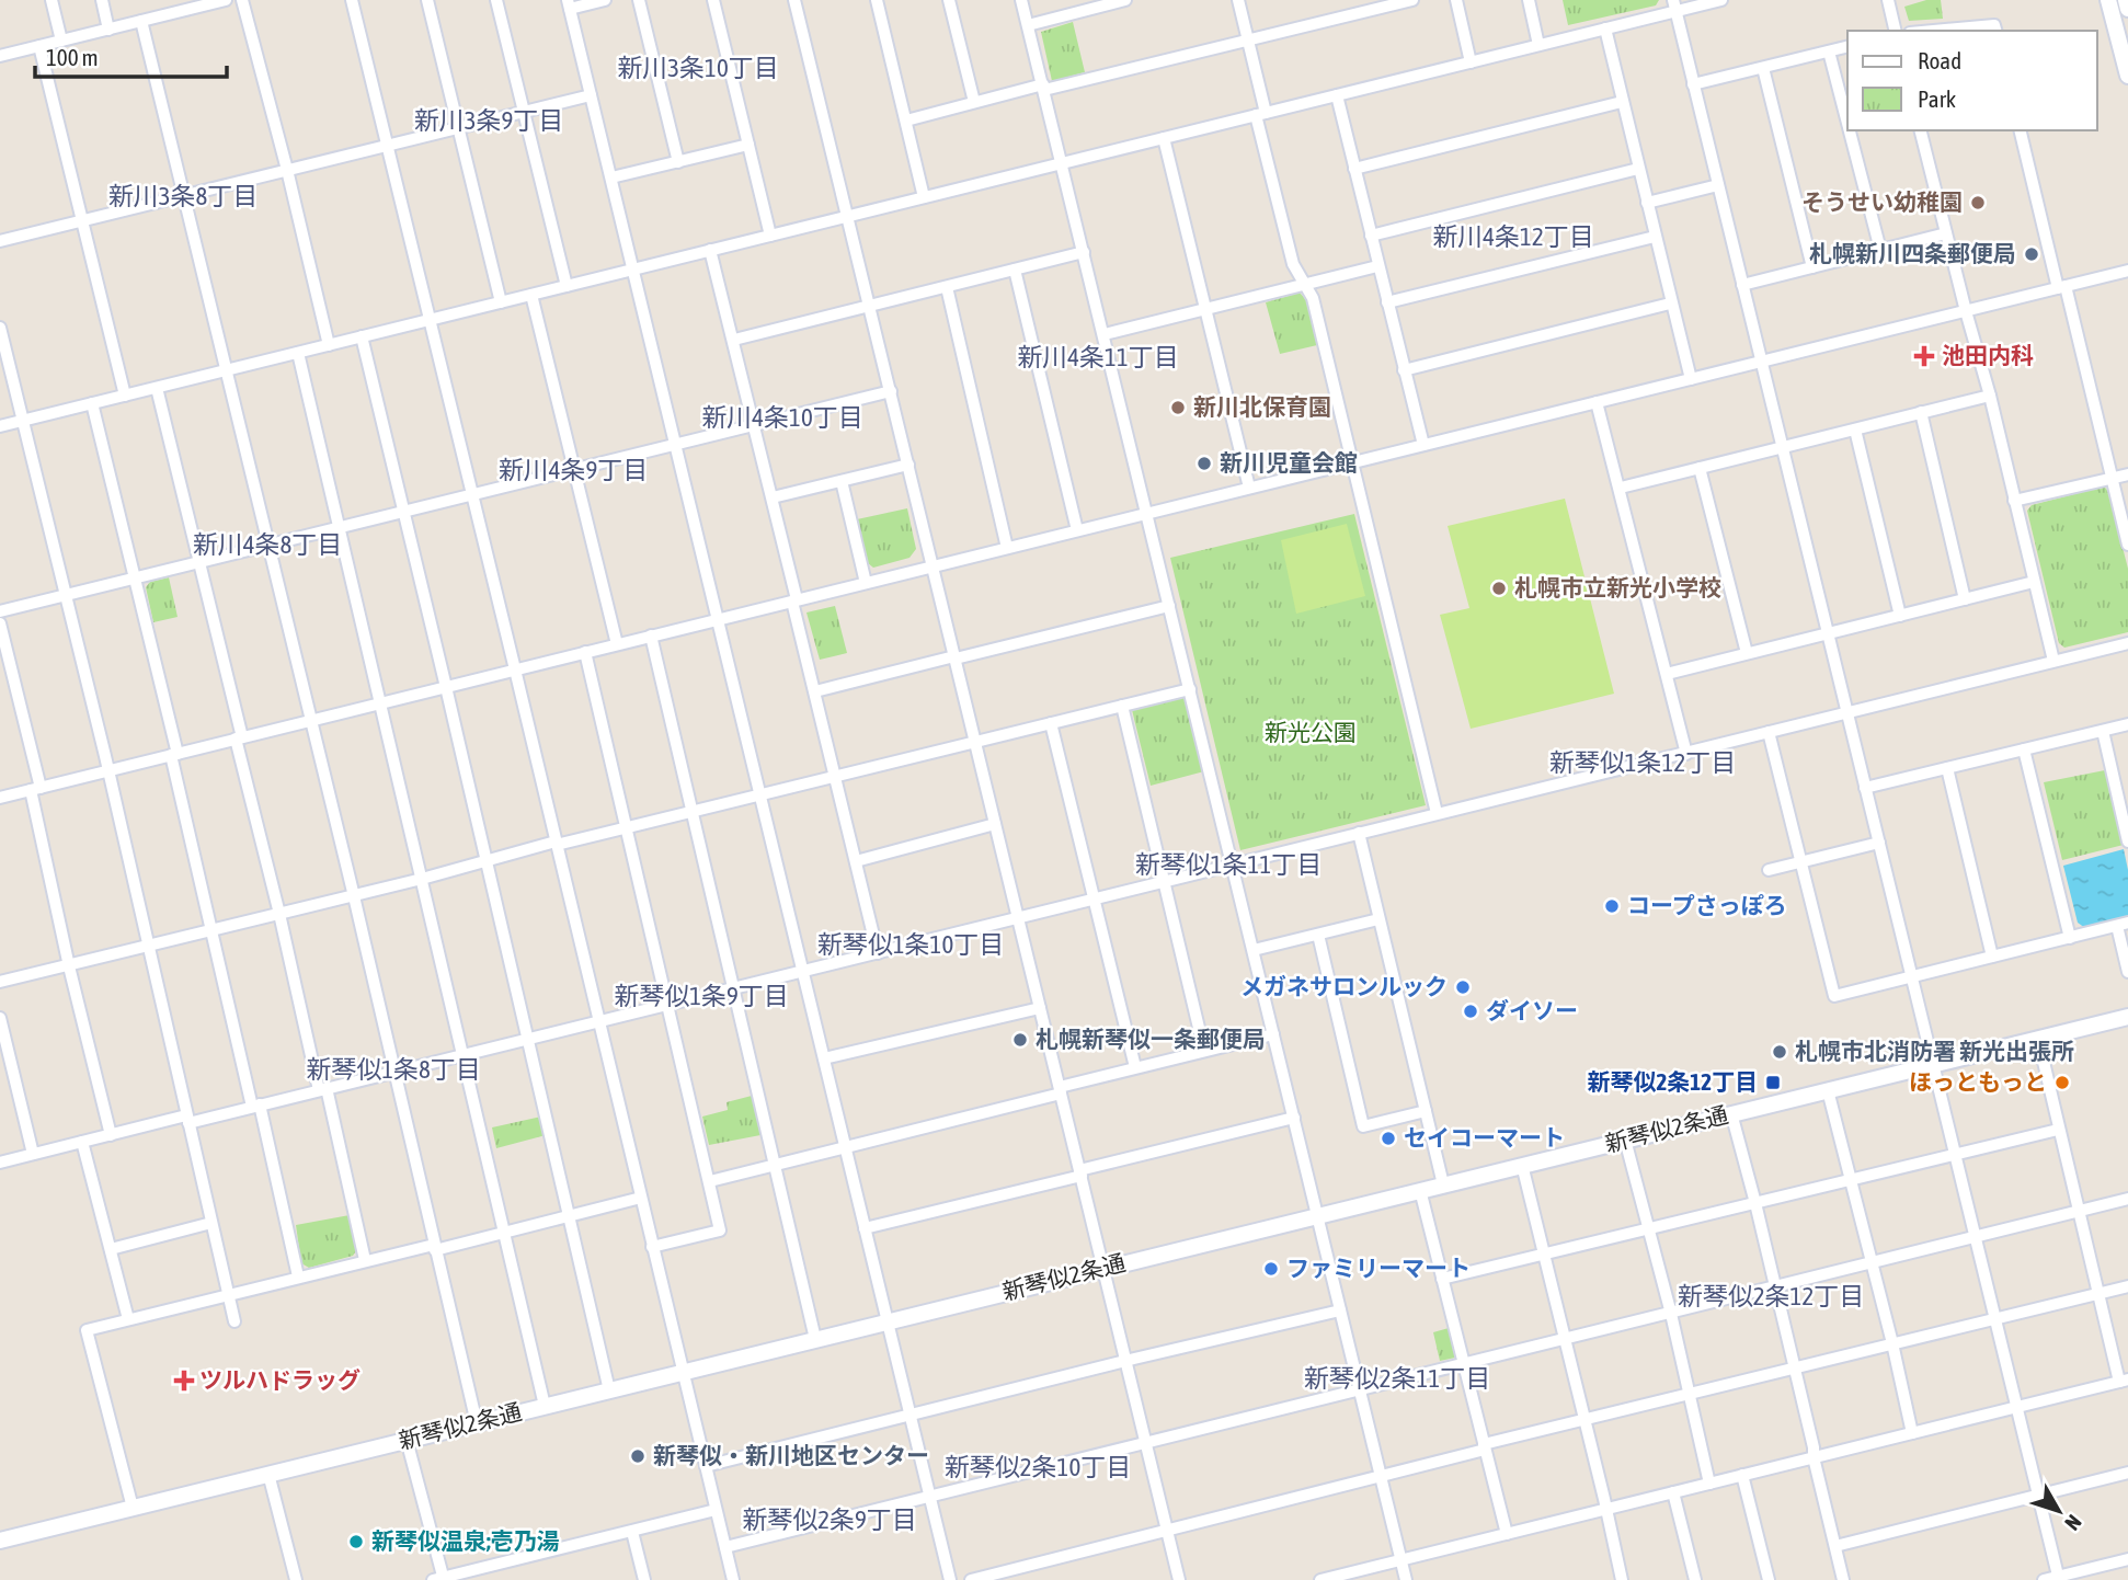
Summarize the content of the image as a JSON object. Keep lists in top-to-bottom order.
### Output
{
  "streets": {
    "street": ["新琴似2条通"]
  },
  "districts": [
    "新川3条10丁目",
    "新川3条9丁目",
    "新川3条8丁目",
    "新川4条12丁目",
    "新川4条11丁目",
    "新川4条10丁目",
    "新川4条9丁目",
    "新川4条8丁目",
    "新琴似1条12丁目",
    "新琴似1条11丁目",
    "新琴似1条10丁目",
    "新琴似1条9丁目",
    "新琴似1条8丁目",
    "新琴似2条12丁目",
    "新琴似2条11丁目",
    "新琴似2条10丁目",
    "新琴似2条9丁目"
  ],
  "parks": ["新光公園"],
  "places": {
    "other": [
      "そうせい幼稚園",
      "札幌新川四条郵便局",
      "新川北保育園",
      "新川児童会館",
      "札幌市立新光小学校",
      "コープさっぽろ",
      "メガネサロンルック",
      "ダイソー",
      "札幌新琴似一条郵便局",
      "札幌市北消防署 新光出張所",
      "ほっともっと",
      "セイコーマート",
      "ファミリーマート",
      "新琴似・新川地区センター",
      "新琴似温泉;壱乃湯"
    ],
    "health": ["池田内科", "ツルハドラッグ"],
    "transit": ["新琴似2条12丁目"]
  },
  "legend": ["Road", "Park"],
  "scale_bar": "100 m",
  "north": "bottom right"
}
